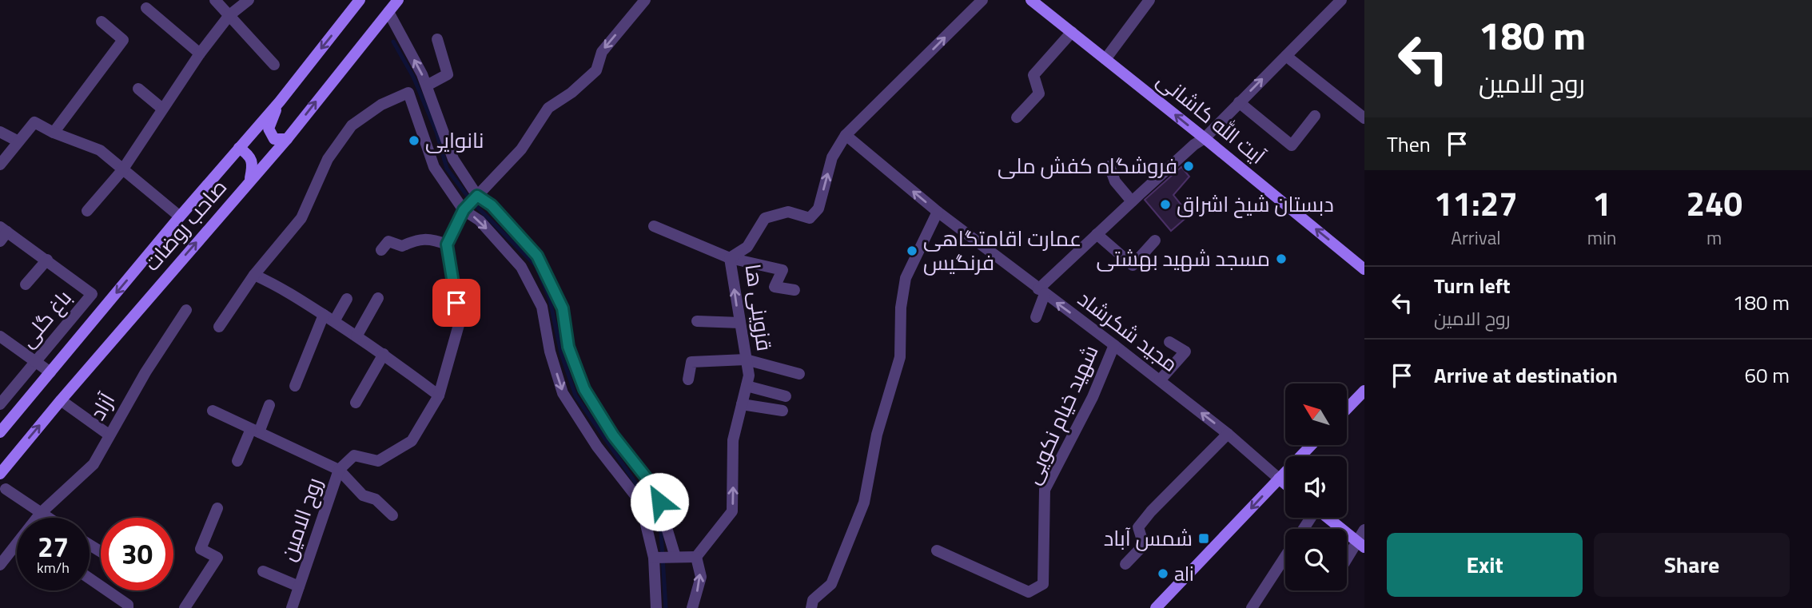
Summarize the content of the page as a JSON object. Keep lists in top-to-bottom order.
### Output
{
  "streets": {
    "street": [
      "آیت الله کاشانی",
      "صاحب روضات",
      "قزوینی ها",
      "باغ گلی",
      "مجید شکرشاد",
      "آزاد",
      "شهید خیام نکویی",
      "روح الامین"
    ]
  },
  "crossings": [
    ["قزوینی ها", "مجید شکرشاد"],
    ["مجید شکرشاد", "شهید خیام نکویی"]
  ],
  "one_way": ["آیت الله کاشانی", "قزوینی ها", "مجید شکرشاد"],
  "places": {
    "other": [
      "نانوایی",
      "فروشگاه کفش ملی",
      "دبستان شیخ اشراق",
      "عمارت اقامتگاهی فرنگیس",
      "مسجد شهید بهشتی",
      "ali"
    ],
    "transit": ["شمس آباد"]
  },
  "north": "top left",
  "page": {
    "turn": ["180 m", "روح الامین"],
    "then": "Then",
    "eta": [
      "11:27",
      "Arrival",
      "1",
      "min",
      "240",
      "m"
    ],
    "list": [
      {
        "name": "Turn left",
        "note": "روح الامین",
        "value": "180 m"
      },
      {
        "name": "Arrive at destination",
        "value": "60 m"
      }
    ],
    "speed": "27 km/h",
    "limit": "30",
    "buttons": ["Exit", "Share"]
  }
}
